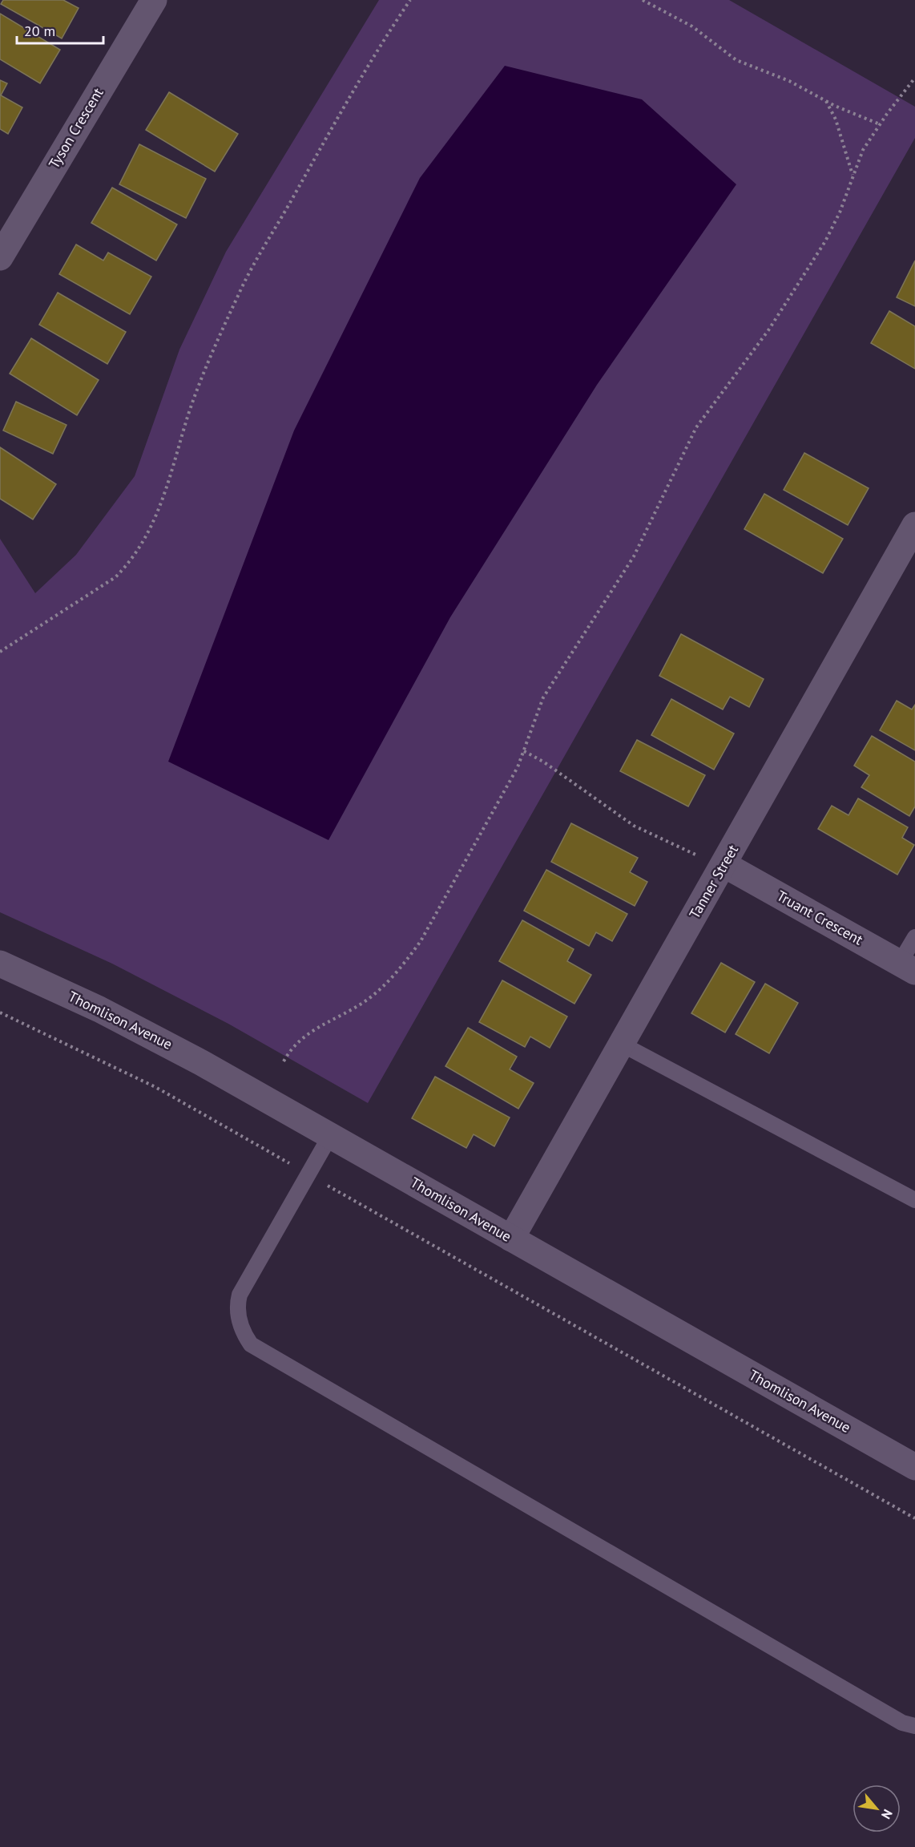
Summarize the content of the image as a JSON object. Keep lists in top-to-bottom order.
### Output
{
  "streets": {
    "street": [
      "Tyson Crescent",
      "Tanner Street",
      "Truant Crescent",
      "Thomlison Avenue"
    ]
  },
  "crossings": [
    ["Tanner Street", "Truant Crescent"],
    ["Tanner Street", "Thomlison Avenue"]
  ],
  "scale_bar": "20 m",
  "north": "bottom right"
}
